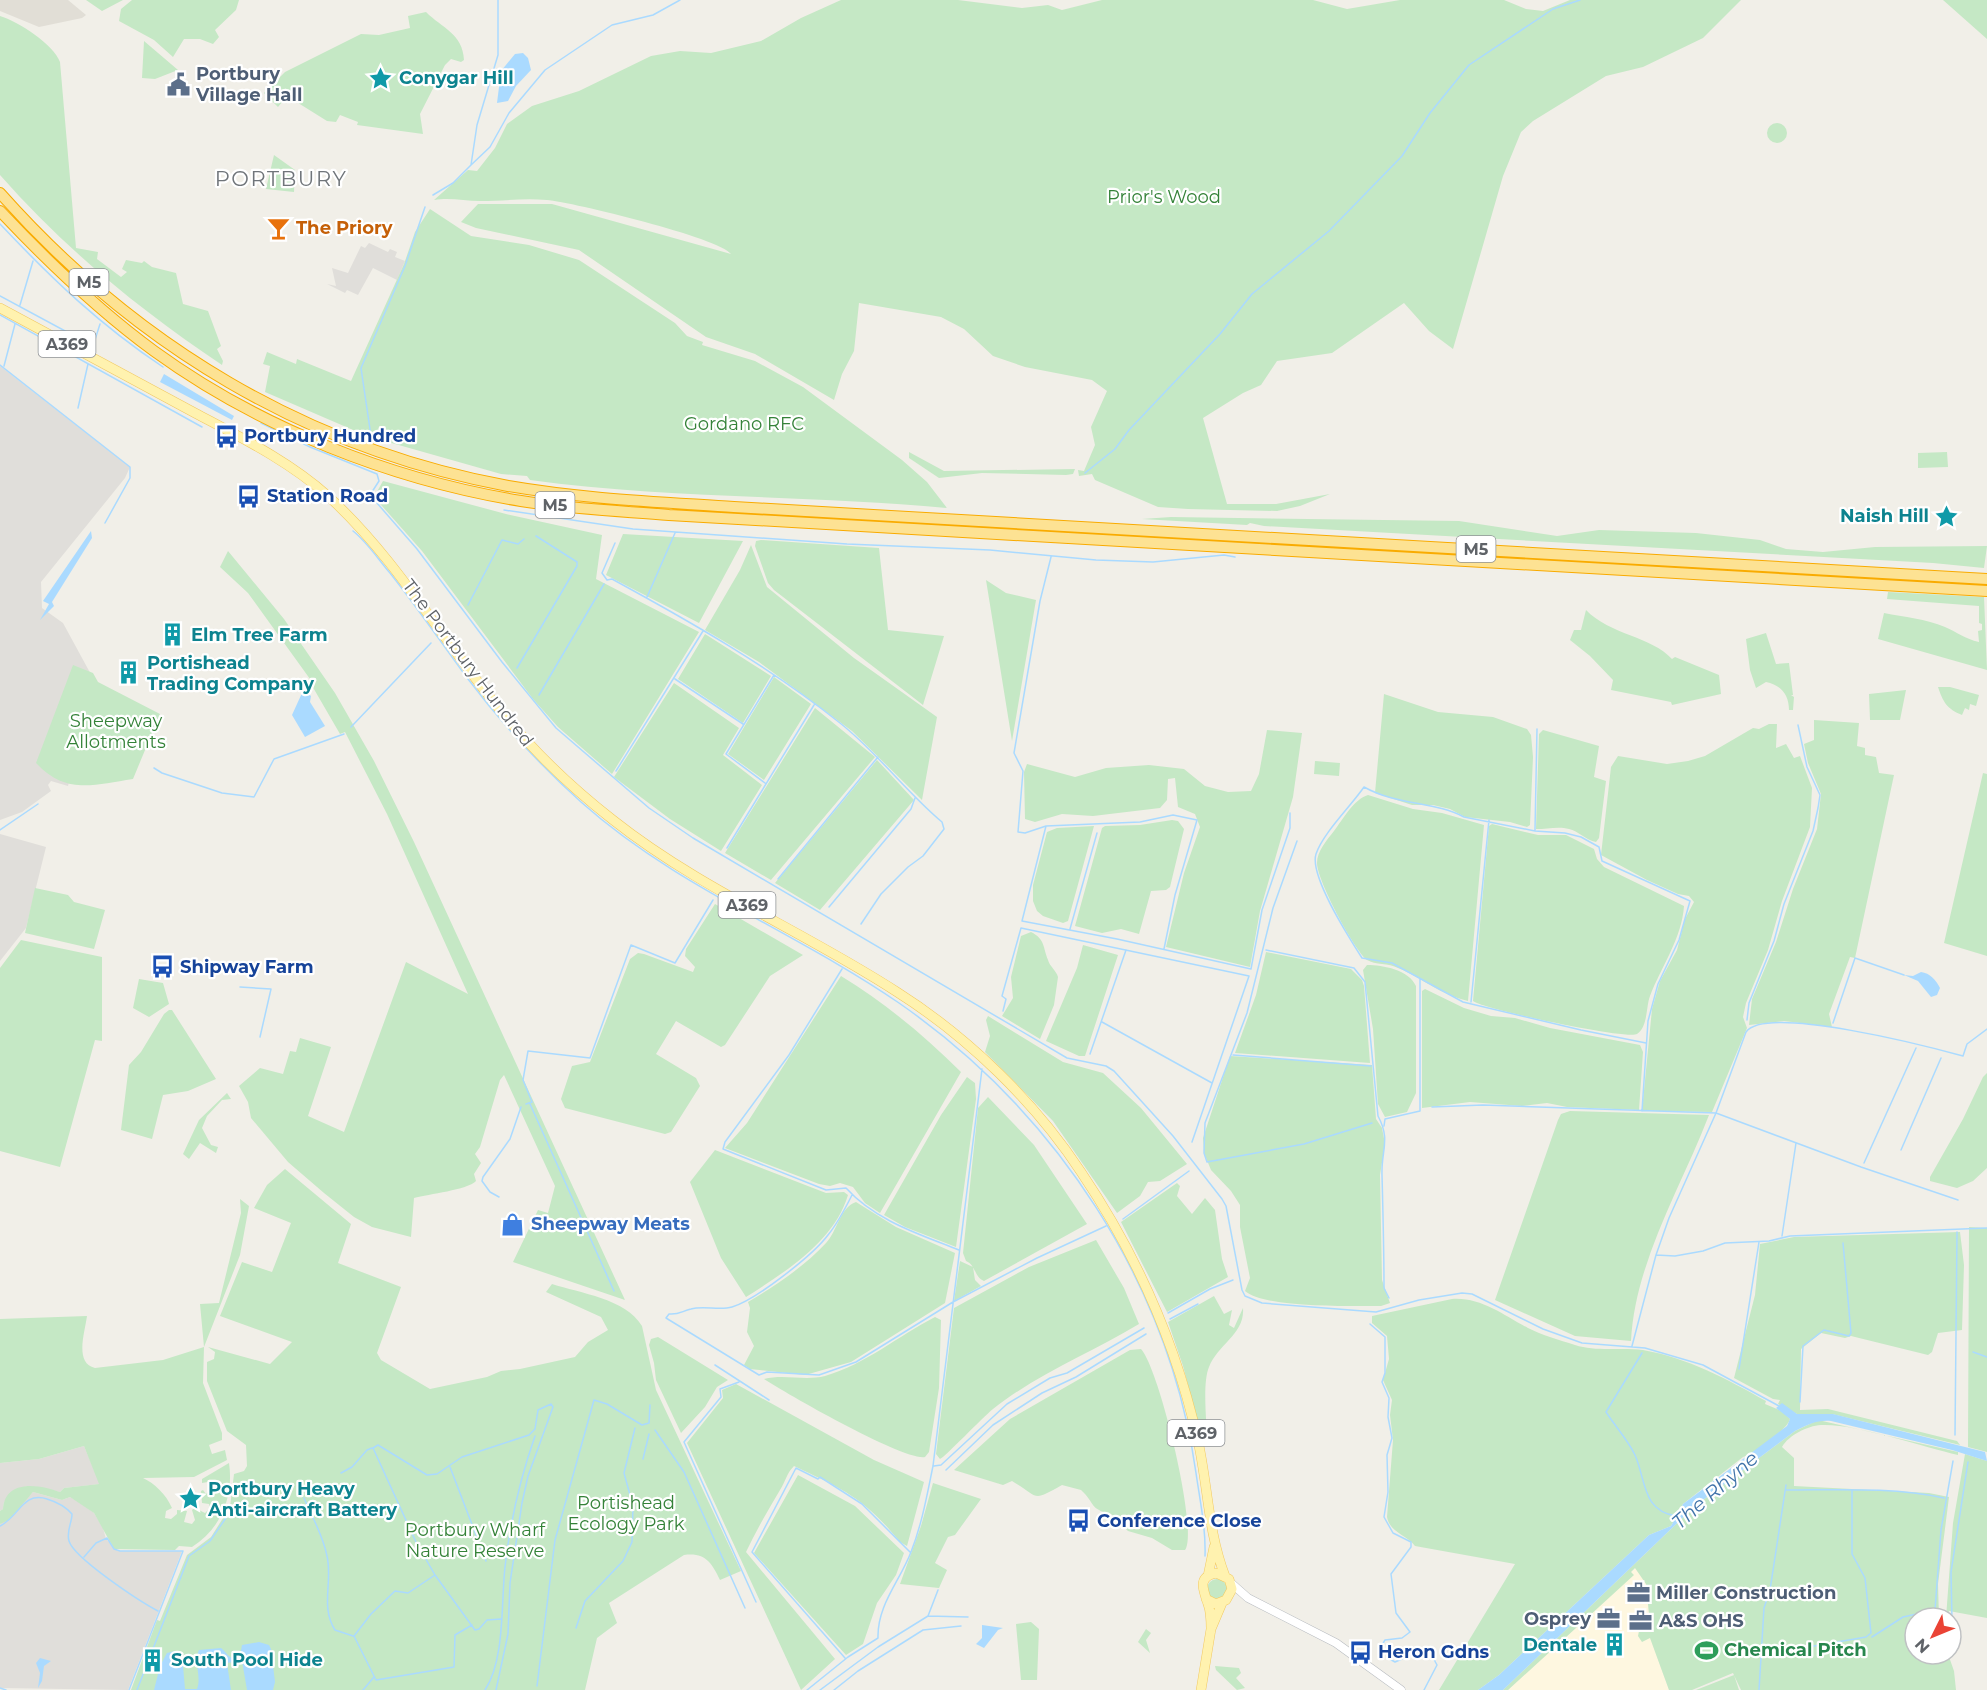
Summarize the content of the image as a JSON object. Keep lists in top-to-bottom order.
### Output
{
  "streets": {
    "highway": ["M5"],
    "main road": ["A369", "The Portbury Hundred"]
  },
  "districts": ["PORTBURY"],
  "water": ["The Rhyne"],
  "parks": [
    "Prior's Wood",
    "Gordano RFC",
    "Sheepway Allotments",
    "Portishead Ecology Park",
    "Portbury Wharf Nature Reserve"
  ],
  "places": {
    "place": ["Conygar Hill", "Naish Hill", "Portbury Heavy Anti-aircraft Battery"],
    "public building": ["Portbury Village Hall"],
    "bar": ["The Priory"],
    "bus stop": [
      "Portbury Hundred",
      "Station Road",
      "Shipway Farm",
      "Conference Close",
      "Heron Gdns"
    ],
    "building": [
      "Elm Tree Farm",
      "Portishead Trading Company",
      "Dentale",
      "South Pool Hide"
    ],
    "shop": ["Sheepway Meats"],
    "office": ["Miller Construction", "Osprey", "A&S OHS"],
    "sports": ["Chemical Pitch"]
  },
  "north": "bottom left"
}
